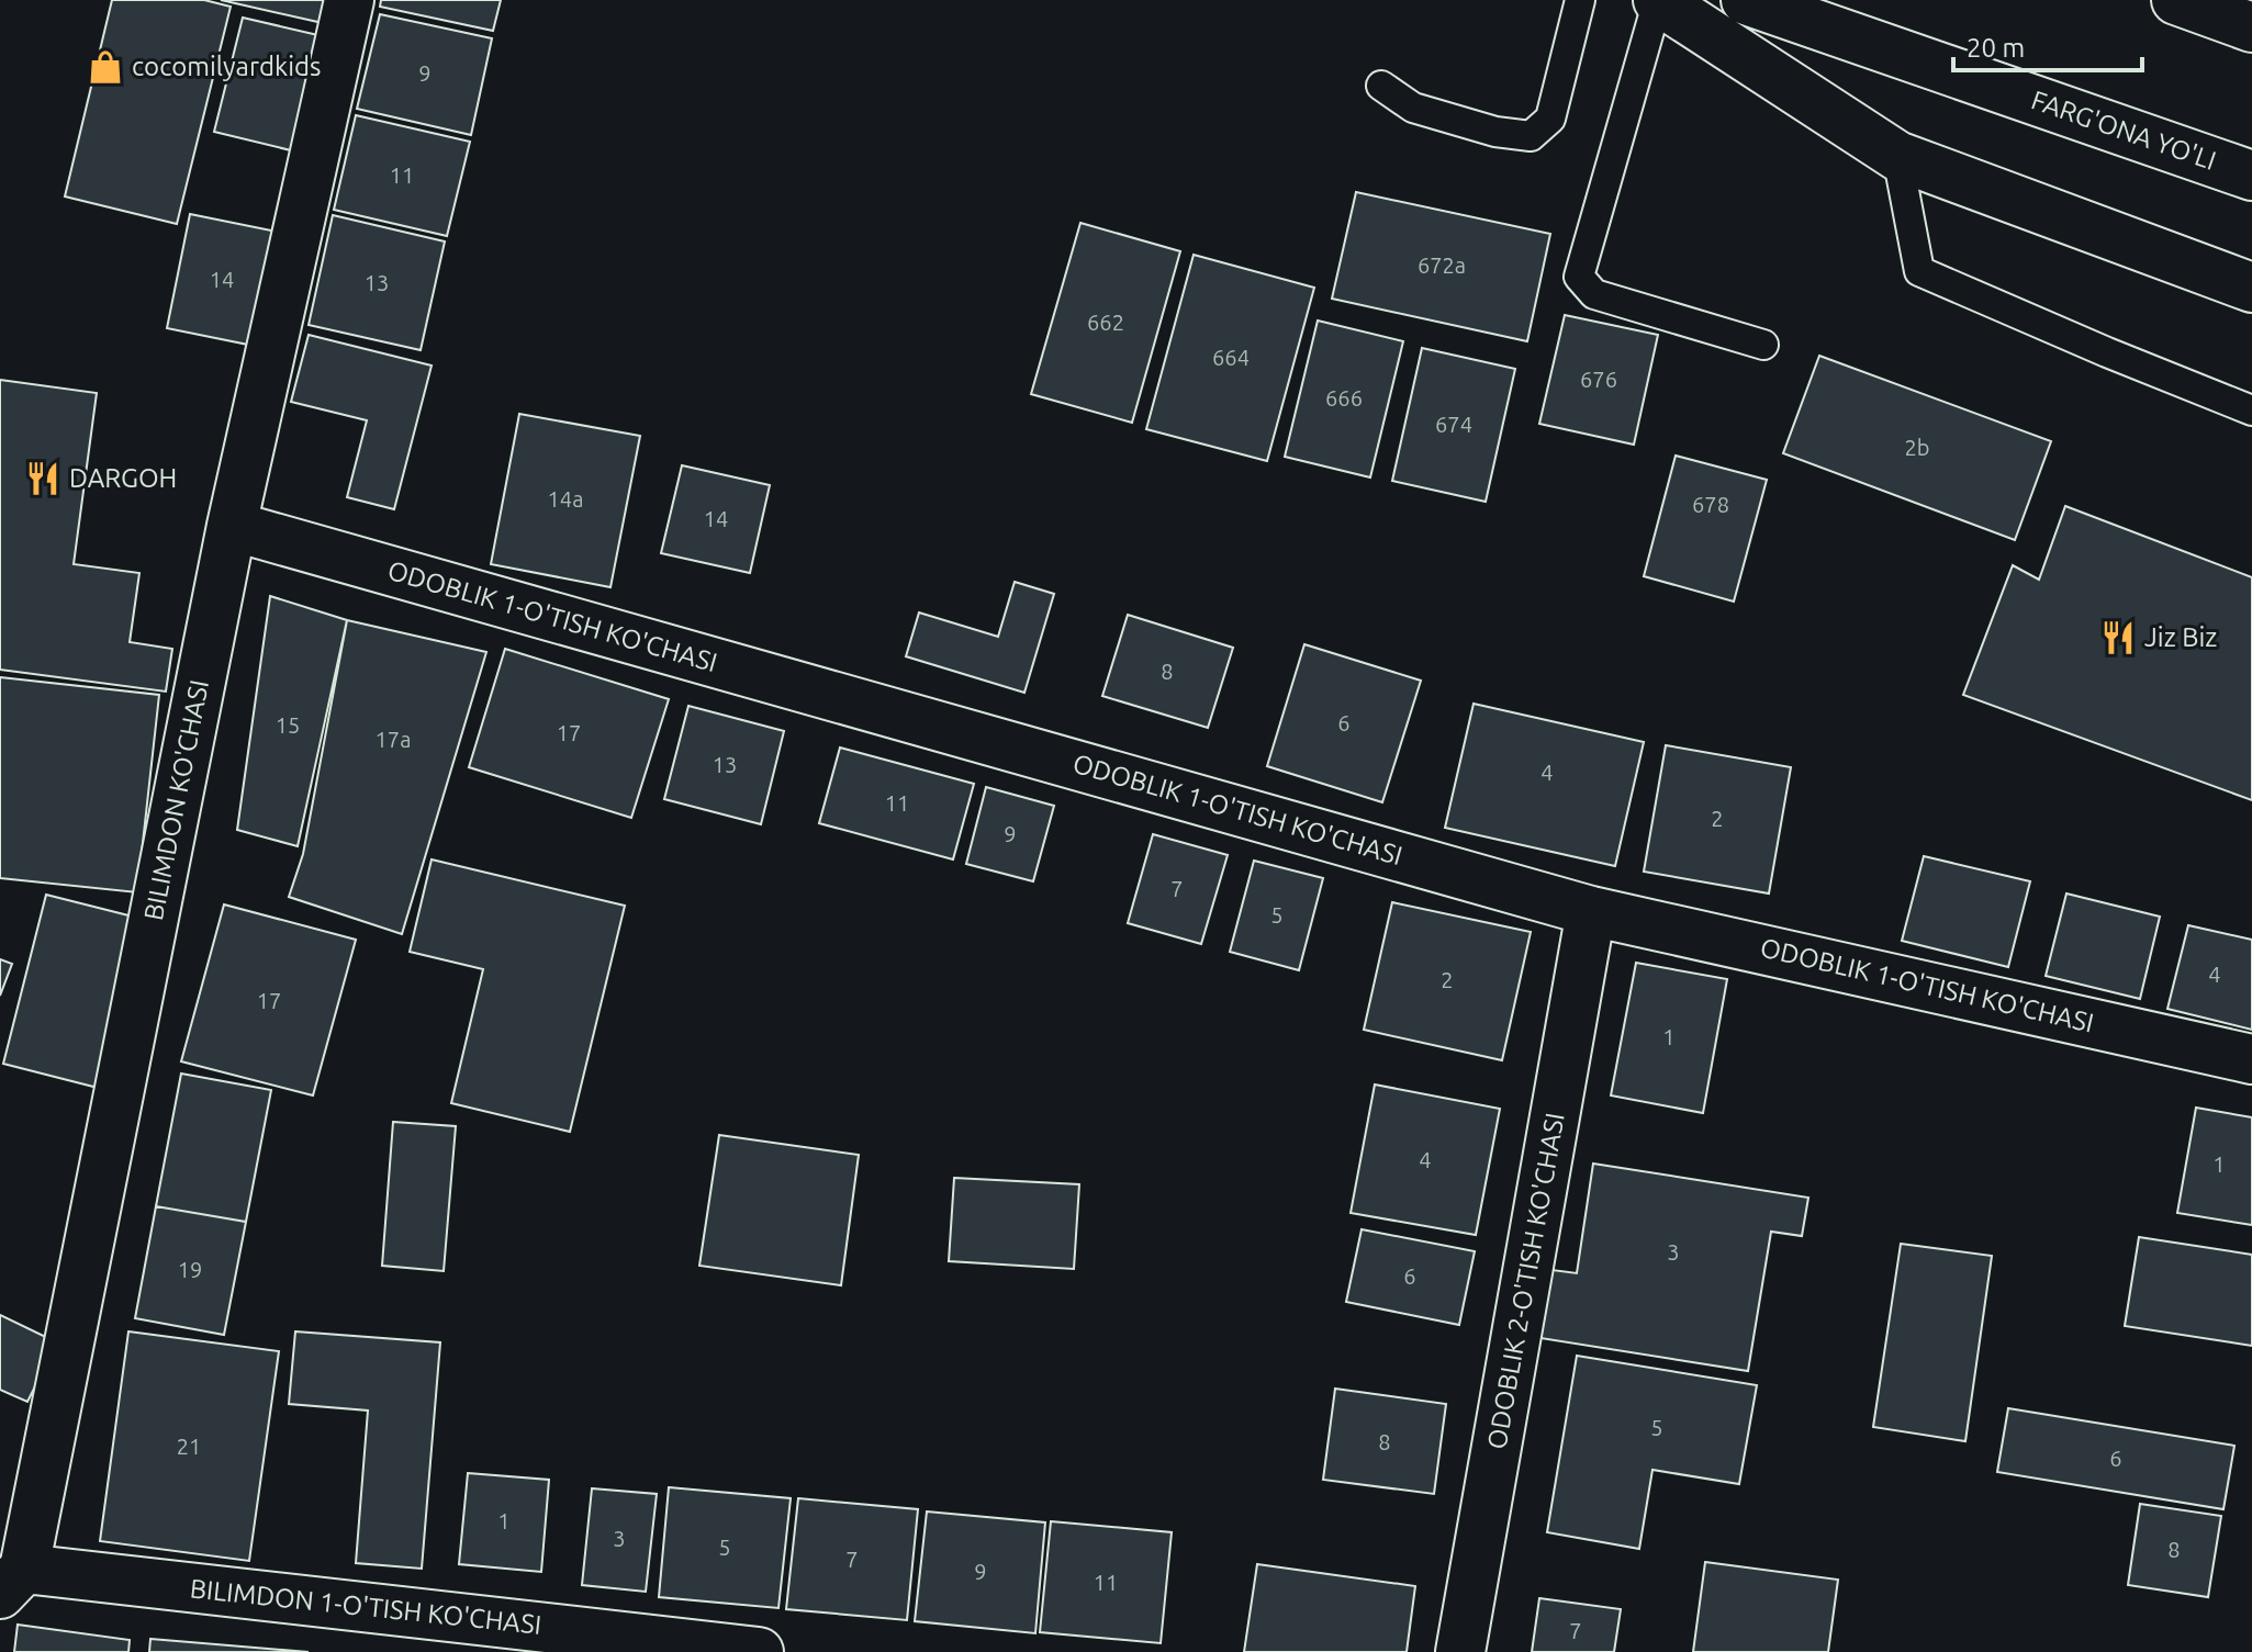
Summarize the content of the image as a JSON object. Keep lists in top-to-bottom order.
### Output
{
  "streets": {
    "street": [
      "FARG'ONA YO'LI",
      "ODOBLIK 1-O'TISH KO'CHASI",
      "BILIMDON KO'CHASI",
      "ODOBLIK 2-O'TISH KO'CHASI",
      "BILIMDON 1-O'TISH KO'CHASI"
    ]
  },
  "crossings": [
    ["ODOBLIK 1-O'TISH KO'CHASI", "BILIMDON KO'CHASI"],
    ["ODOBLIK 1-O'TISH KO'CHASI", "ODOBLIK 2-O'TISH KO'CHASI"],
    ["BILIMDON KO'CHASI", "BILIMDON 1-O'TISH KO'CHASI"]
  ],
  "places": {
    "shop": ["cocomilyardkids"],
    "restaurant": ["DARGOH", "Jiz Biz"]
  },
  "house_numbers": [
    "9",
    "11",
    "672a",
    "14",
    "13",
    "662",
    "664",
    "676",
    "666",
    "674",
    "2b",
    "14a",
    "678",
    "14",
    "8",
    "6",
    "15",
    "17",
    "17a",
    "13",
    "4",
    "11",
    "2",
    "9",
    "7",
    "5",
    "4",
    "2",
    "17",
    "1",
    "4",
    "1",
    "3",
    "19",
    "6",
    "5",
    "8",
    "21",
    "6",
    "1",
    "3",
    "5",
    "8",
    "7",
    "9",
    "11",
    "7"
  ],
  "scale_bar": "20 m"
}
